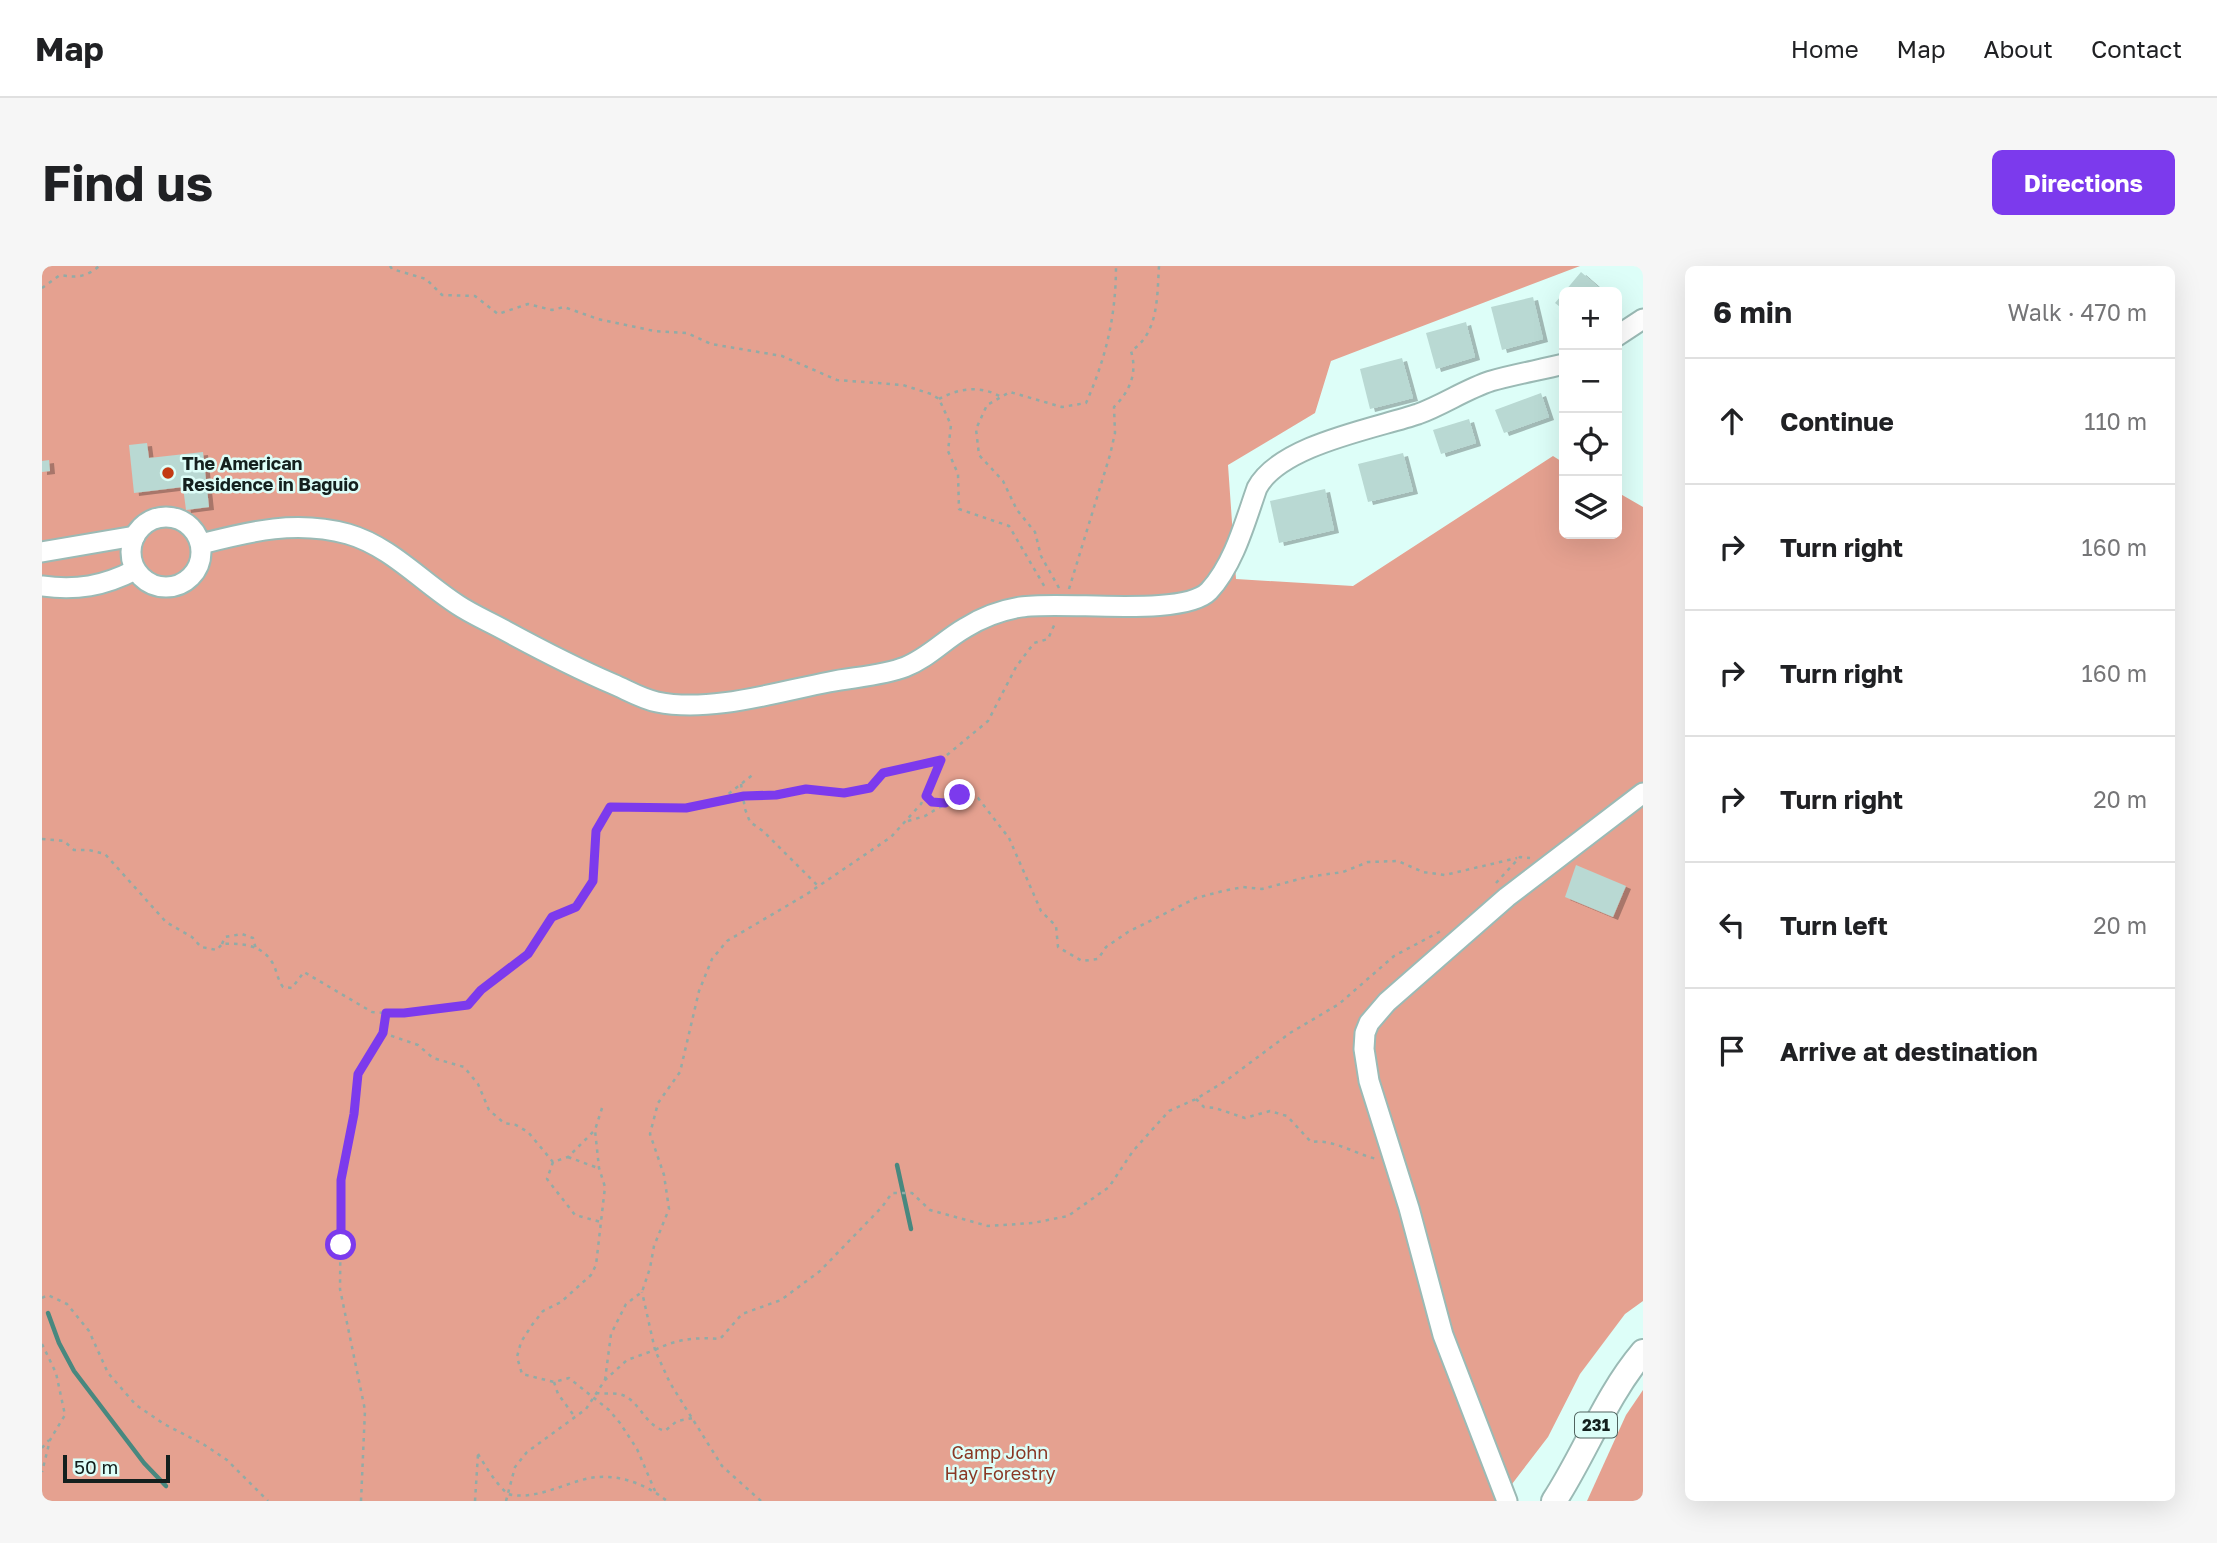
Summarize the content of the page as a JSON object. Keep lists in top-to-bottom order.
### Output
{
  "streets": {
    "main road": ["231"]
  },
  "parks": ["Camp John Hay Forestry"],
  "places": ["The American Residence in Baguio"],
  "scale_bar": "50 m",
  "page": {
    "header": "Map",
    "nav": [
      "Home",
      "Map",
      "About",
      "Contact"
    ],
    "buttons": "Directions",
    "title": "Find us",
    "heading": ["6 min", "Walk · 470 m"],
    "map_buttons": ["+", "−"],
    "list": [
      ["Continue", "110 m"],
      ["Turn right", "160 m"],
      ["Turn right", "160 m"],
      ["Turn right", "20 m"],
      ["Turn left", "20 m"],
      "Arrive at destination"
    ],
    "scale": "50 m"
  }
}
